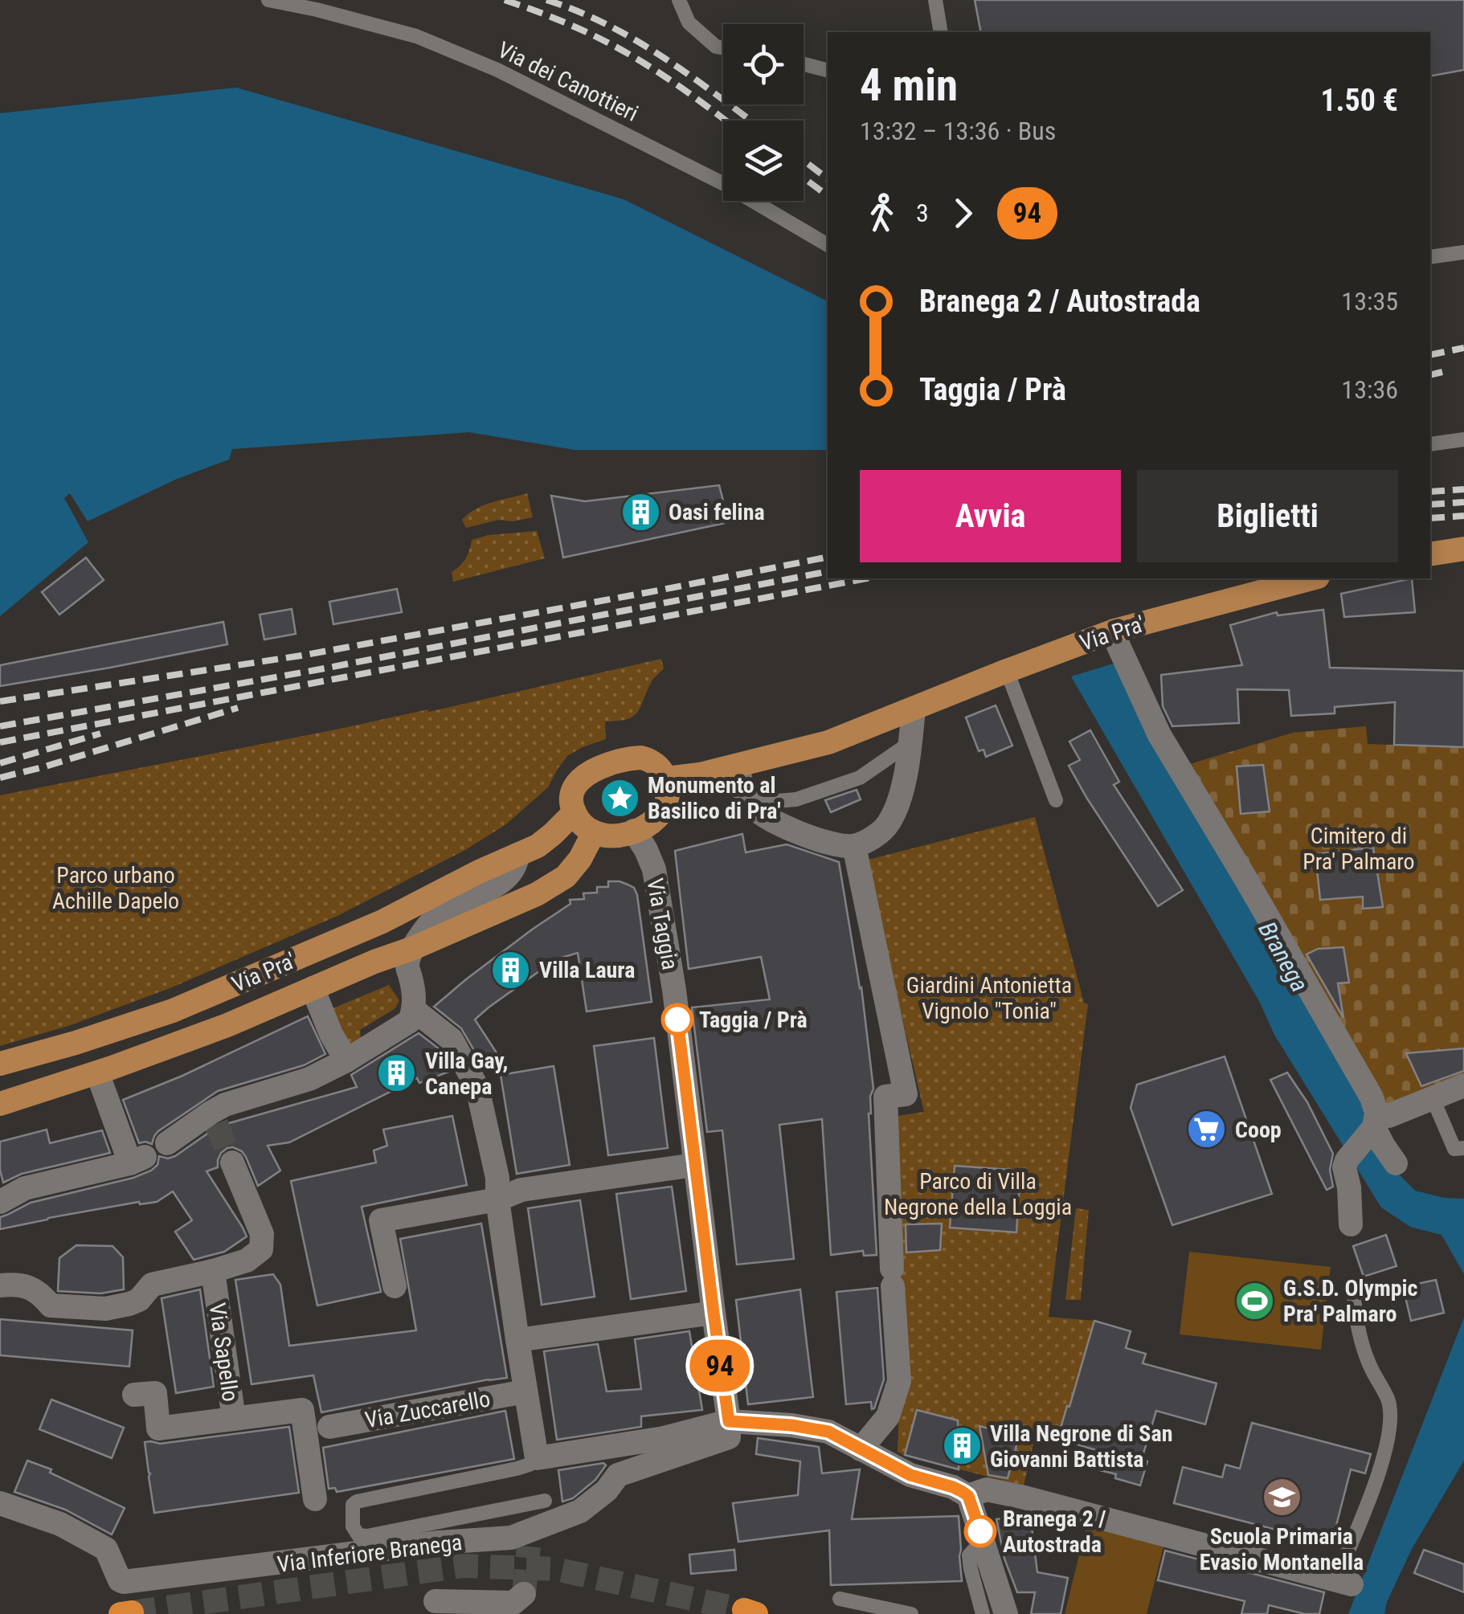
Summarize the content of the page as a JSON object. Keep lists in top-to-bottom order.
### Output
{
  "streets": {
    "main road": ["Via Pra'"],
    "street": [
      "Via Taggia",
      "Via Sapello",
      "Via Zuccarello",
      "Via Inferiore Branega"
    ],
    "lane": ["Via dei Canottieri"]
  },
  "crossings": [
    ["Via Pra'", "Via Taggia"],
    ["Via Taggia", "Via Inferiore Branega"]
  ],
  "water": ["Branega"],
  "parks": [
    "Cimitero di Pra' Palmaro",
    "Parco urbano Achille Dapelo",
    "Giardini Antonietta Vignolo \"Tonia\"",
    "Parco di Villa Negrone della Loggia"
  ],
  "places": {
    "building": [
      "Oasi felina",
      "Villa Laura",
      "Villa Gay, Canepa",
      "Villa Negrone di San Giovanni Battista"
    ],
    "place": ["Monumento al Basilico di Pra'"],
    "other": ["Taggia / Prà", "Branega 2 / Autostrada"],
    "supermarket": ["Coop"],
    "sports": ["G.S.D. Olympic Pra' Palmaro"],
    "school or university": ["Scuola Primaria Evasio Montanella"]
  },
  "lines": ["bus line 94"],
  "page": {
    "on_map": "94",
    "heading": ["4 min", "13:32 – 13:36 · Bus", "1.50 €"],
    "legs": ["3", "94"],
    "list": [
      {
        "name": "Branega 2 / Autostrada",
        "value": "13:35"
      },
      {
        "name": "Taggia / Prà",
        "value": "13:36"
      }
    ],
    "buttons": ["Avvia", "Biglietti"]
  }
}
